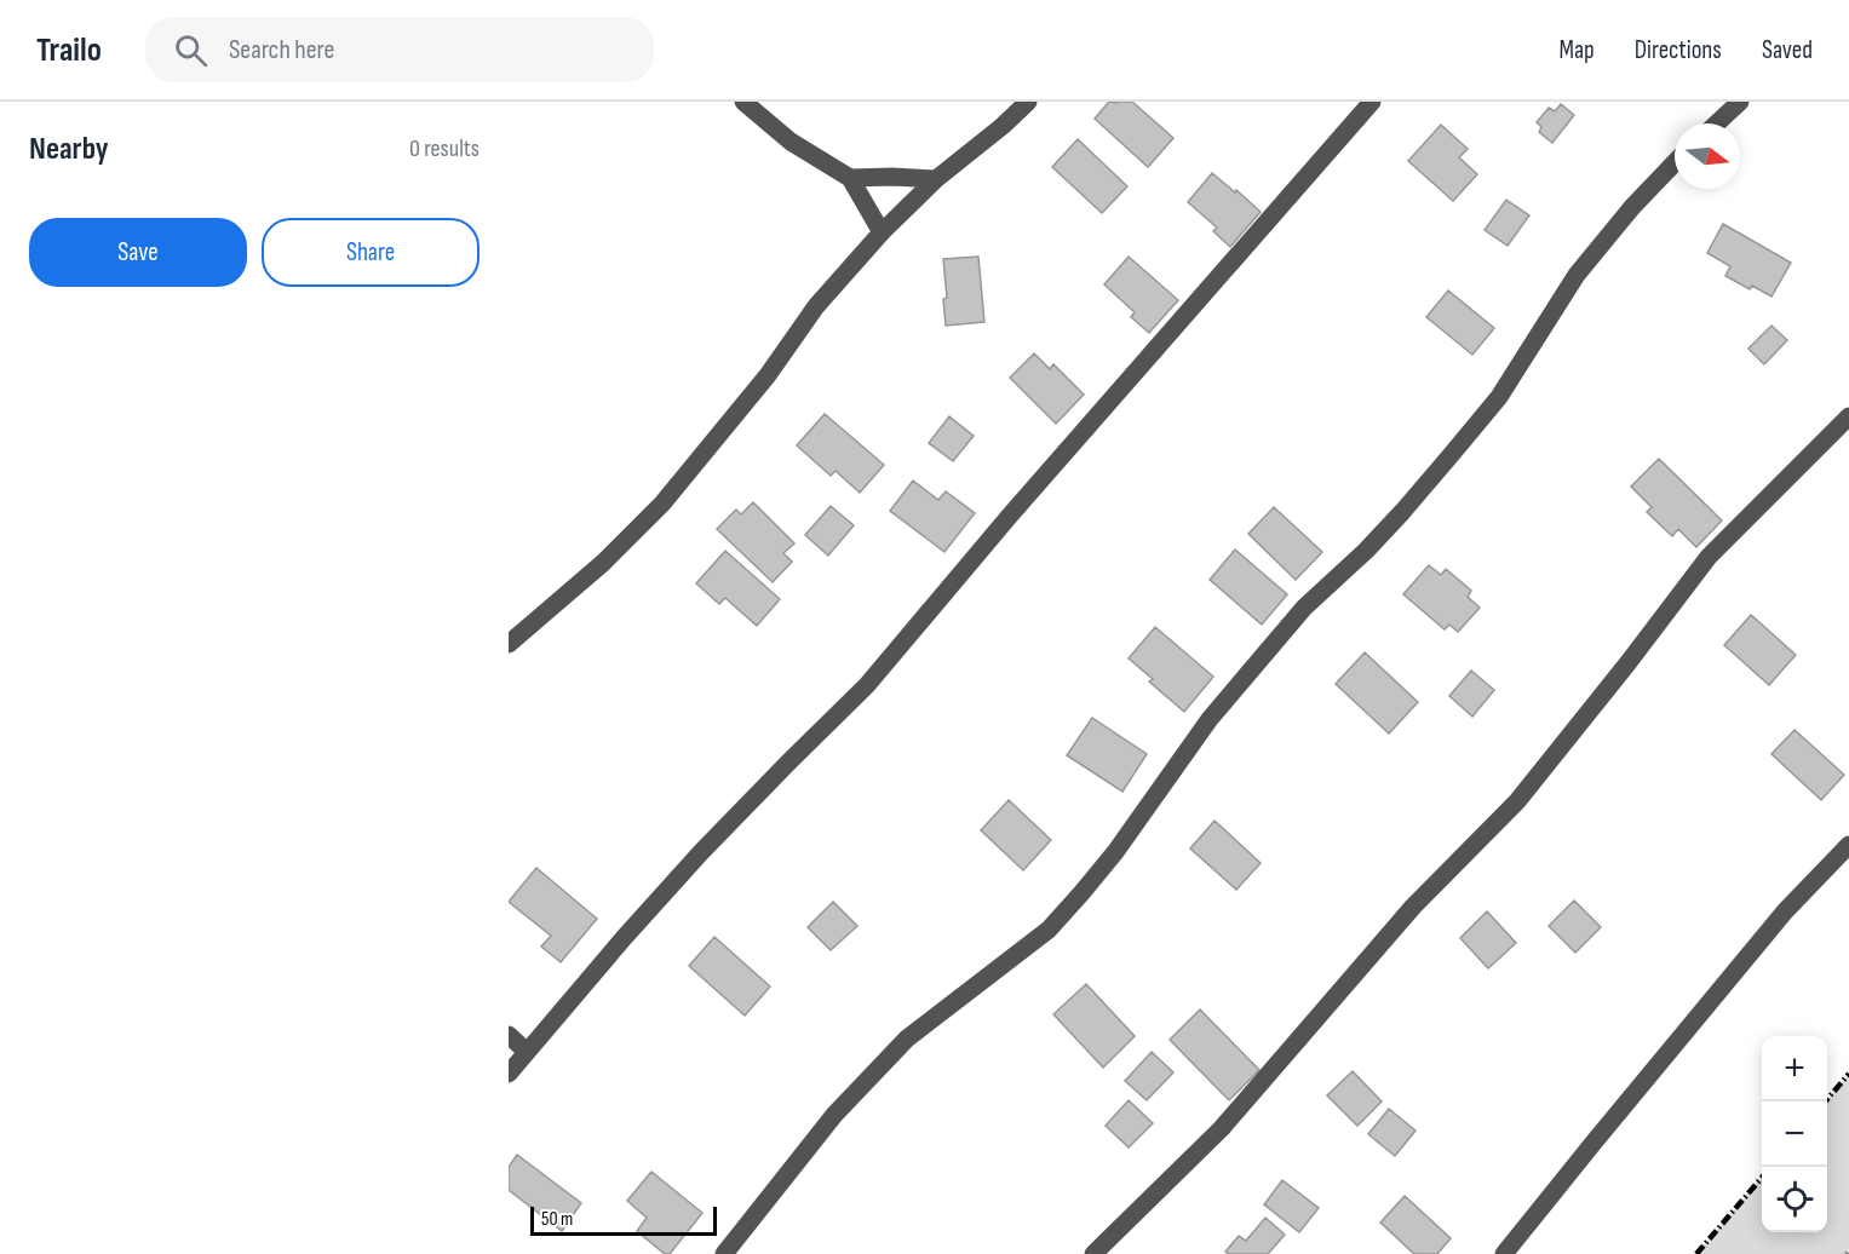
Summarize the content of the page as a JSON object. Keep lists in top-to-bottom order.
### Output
{
  "scale_bar": "50 m",
  "north": "right",
  "page": {
    "header": "Trailo",
    "search": "Search here",
    "nav": ["Map", "Directions", "Saved"],
    "heading": ["Nearby", "0 results"],
    "buttons": ["Save", "Share"],
    "map_buttons": ["+", "−"],
    "scale": "50 m"
  }
}
